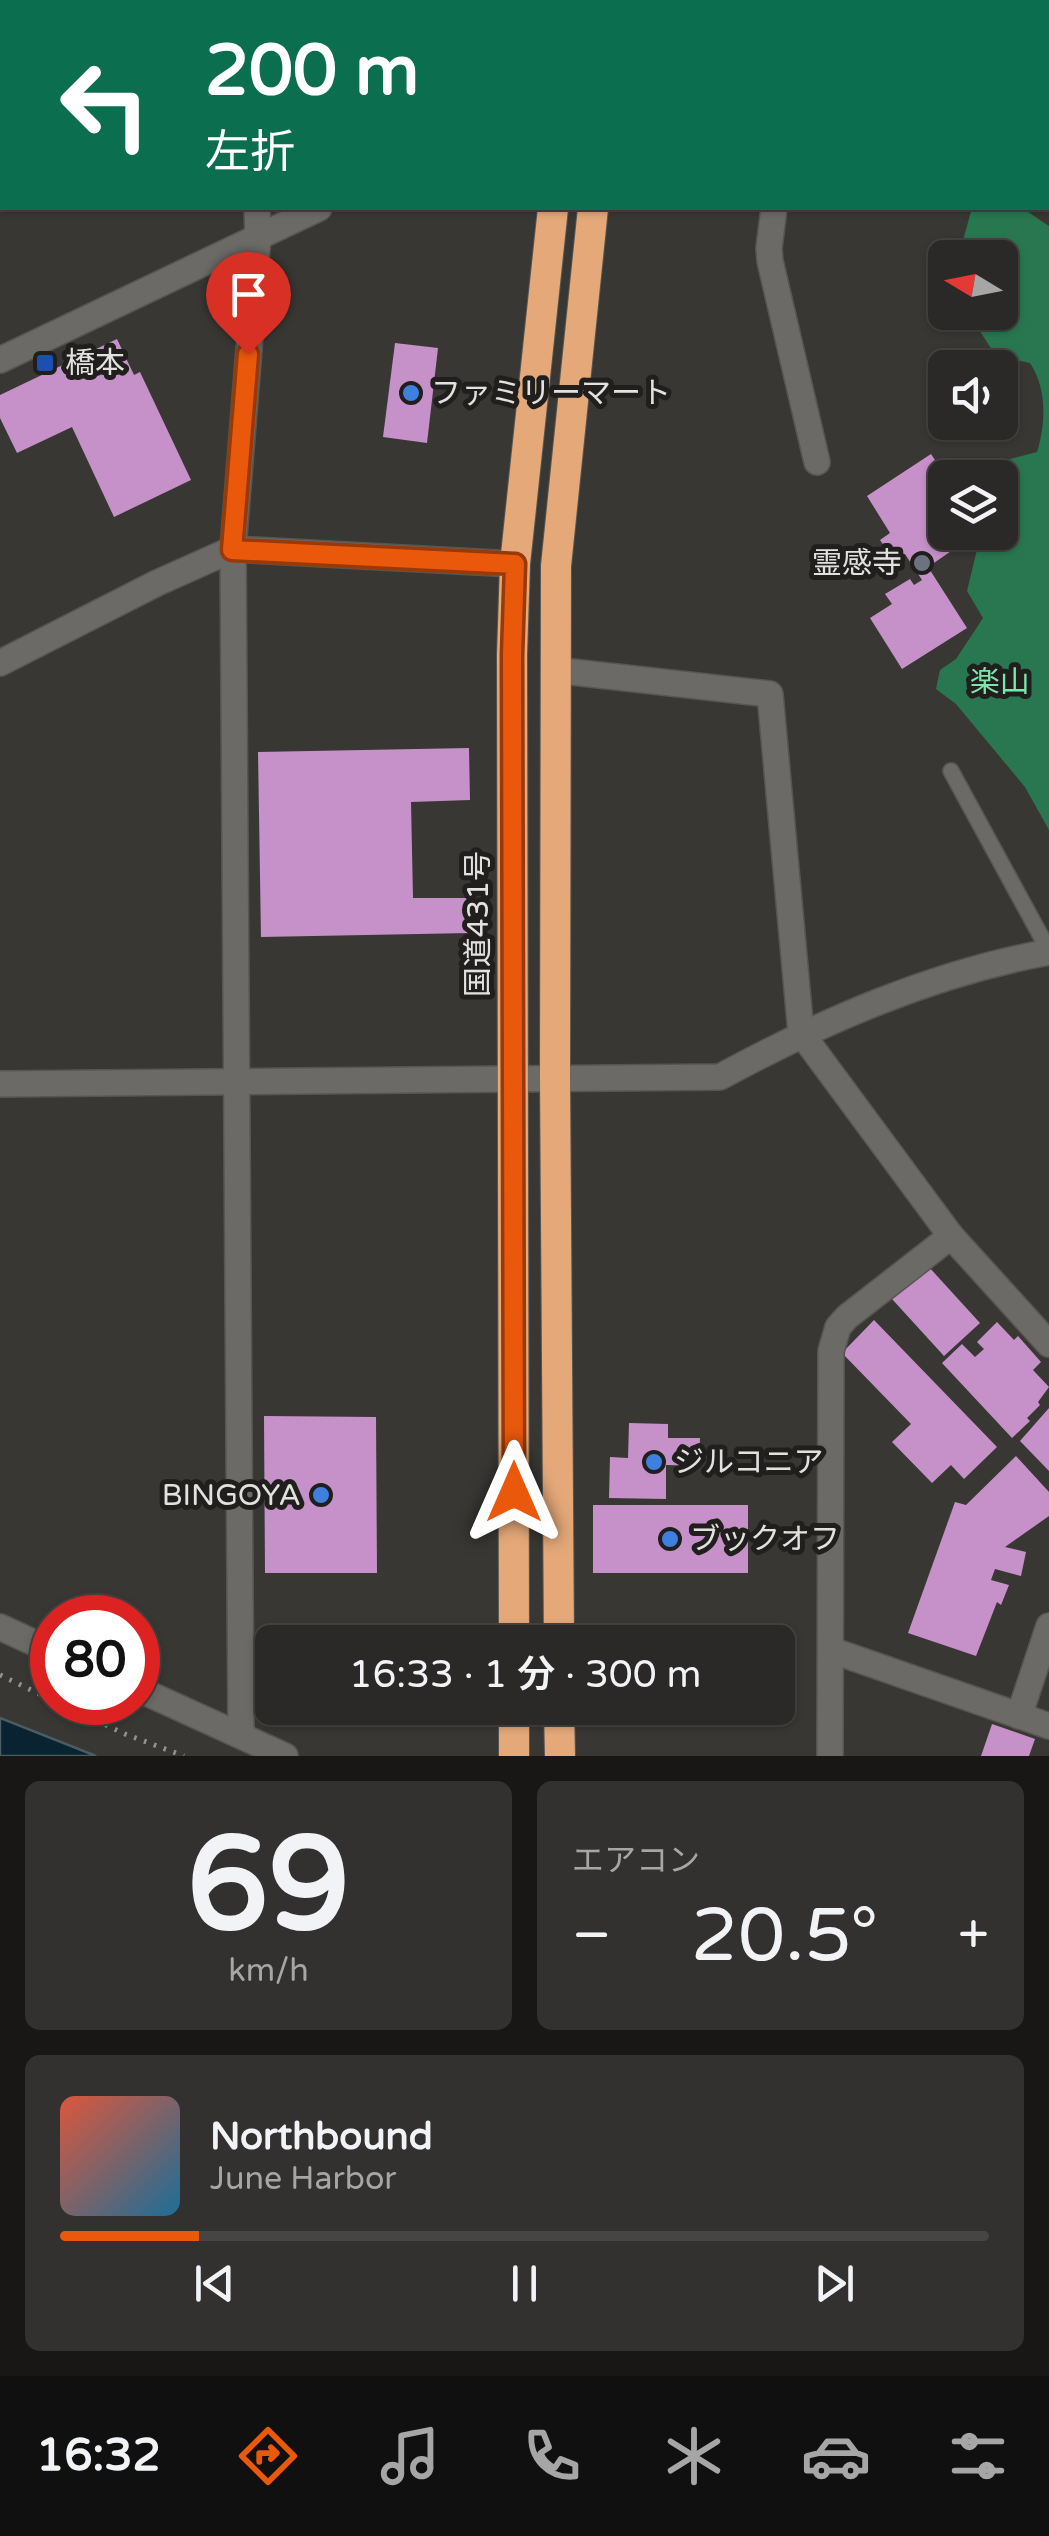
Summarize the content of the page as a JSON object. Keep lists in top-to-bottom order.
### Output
{
  "streets": {
    "highway": ["国道431号"]
  },
  "parks": ["楽山"],
  "places": {
    "transit": ["橋本"],
    "other": [
      "ファミリーマート",
      "霊感寺",
      "ジルコニア",
      "BINGOYA",
      "ブックオフ"
    ]
  },
  "north": "left",
  "page": {
    "turn": ["200 m", "左折"],
    "limit": "80",
    "trip": "16:33 · 1 分 · 300 m",
    "tile": [
      ["69", "km/h"],
      "エアコン"
    ],
    "heat": ["−", "20.5°", "+"],
    "song": ["Northbound", "June Harbor"],
    "tabs": "16:32"
  }
}
